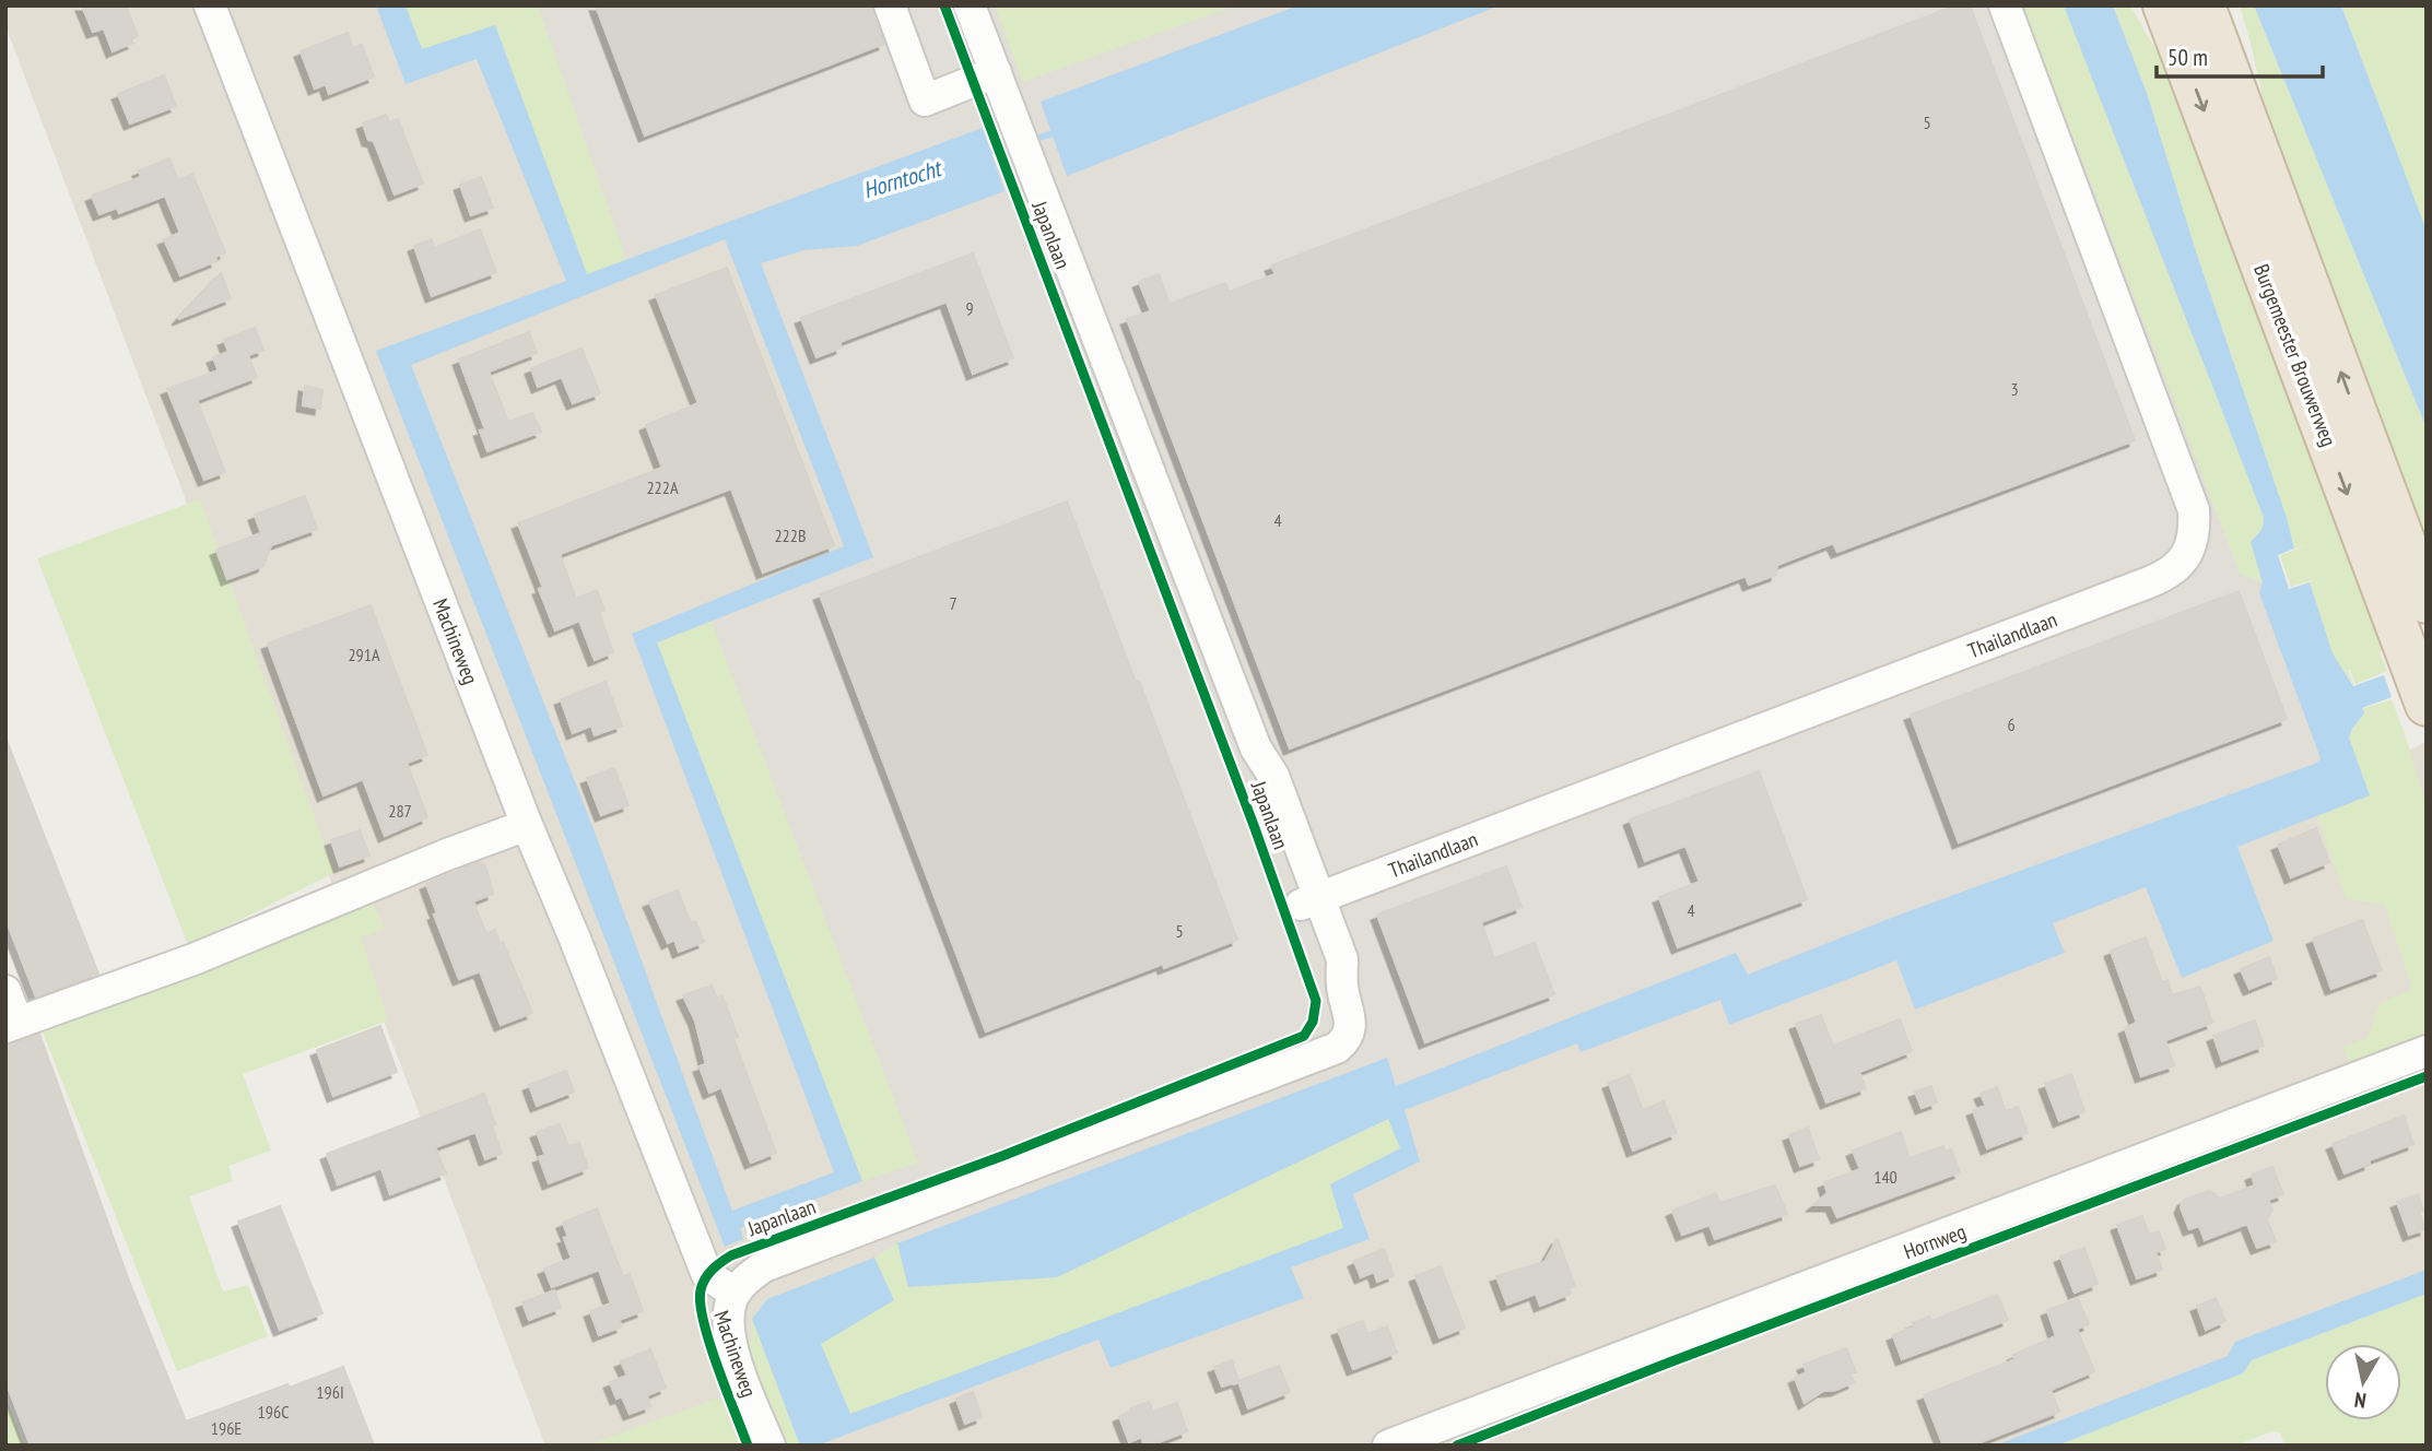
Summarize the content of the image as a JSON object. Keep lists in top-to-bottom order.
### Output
{
  "streets": {
    "highway": ["Burgemeester Brouwerweg"],
    "street": [
      "Japanlaan",
      "Thailandlaan",
      "Machineweg",
      "Hornweg"
    ]
  },
  "crossings": [
    ["Japanlaan", "Thailandlaan"],
    ["Japanlaan", "Machineweg"]
  ],
  "water": ["Horntocht"],
  "house_numbers": [
    "5",
    "9",
    "3",
    "222A",
    "4",
    "222B",
    "7",
    "291A",
    "6",
    "287",
    "4",
    "5",
    "140",
    "196I",
    "196C",
    "196E"
  ],
  "scale_bar": "50 m",
  "north": "bottom"
}
